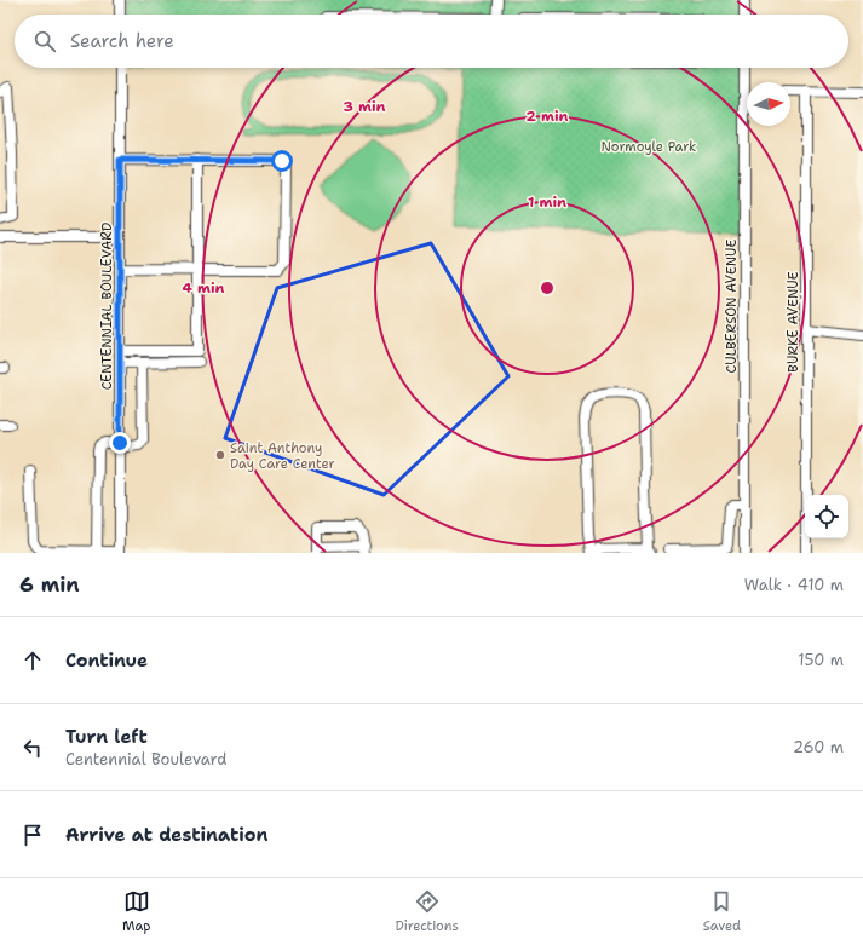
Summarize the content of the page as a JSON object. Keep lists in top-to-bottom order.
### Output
{
  "streets": {
    "street": ["CENTENNIAL BOULEVARD", "CULBERSON AVENUE", "BURKE AVENUE"]
  },
  "parks": ["Normoyle Park"],
  "places": ["Saint Anthony Day Care Center"],
  "north": "right",
  "page": {
    "search": "Search here",
    "heading": ["6 min", "Walk · 410 m"],
    "list": [
      ["Continue", "150 m"],
      ["Turn left", "Centennial Boulevard", "260 m"],
      "Arrive at destination"
    ],
    "nav": ["Map", "Directions", "Saved"]
  },
  "rings": [
    "3 min",
    "2 min",
    "1 min",
    "4 min"
  ]
}
